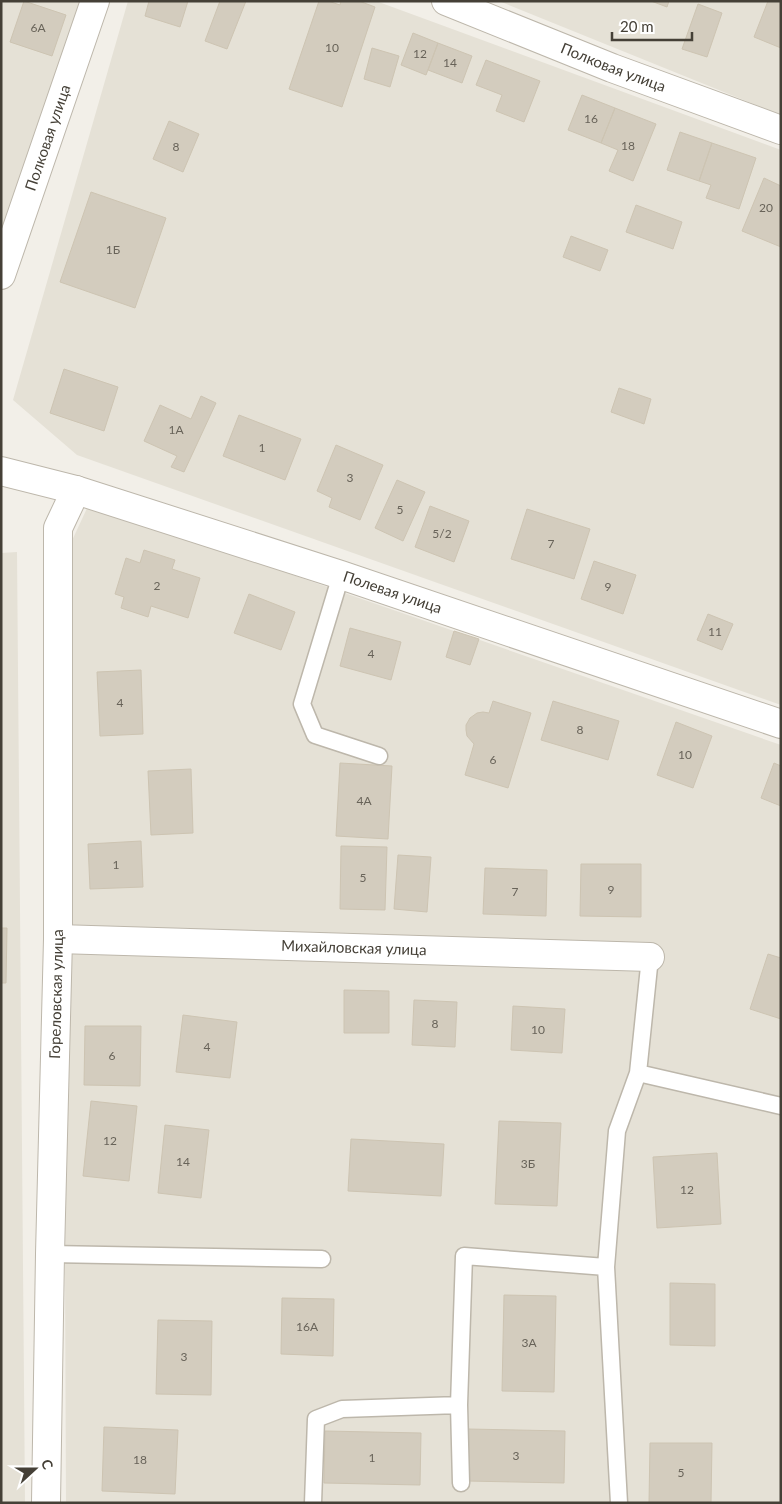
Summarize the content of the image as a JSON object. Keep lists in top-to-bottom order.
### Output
{
  "streets": {
    "street": [
      "Полковая улица",
      "Полевая улица",
      "Михайловская улица",
      "Гореловская улица"
    ]
  },
  "crossings": [
    ["Полевая улица", "Гореловская улица"],
    ["Михайловская улица", "Гореловская улица"]
  ],
  "house_numbers": [
    "6А",
    "10",
    "12",
    "14",
    "16",
    "18",
    "8",
    "20",
    "1Б",
    "1А",
    "1",
    "3",
    "5",
    "5/2",
    "7",
    "2",
    "9",
    "11",
    "4",
    "4",
    "8",
    "10",
    "6",
    "4А",
    "1",
    "5",
    "9",
    "7",
    "8",
    "10",
    "4",
    "6",
    "12",
    "14",
    "3Б",
    "12",
    "16А",
    "3А",
    "3",
    "3",
    "1",
    "18",
    "5"
  ],
  "scale_bar": "20 m",
  "north": "right"
}
